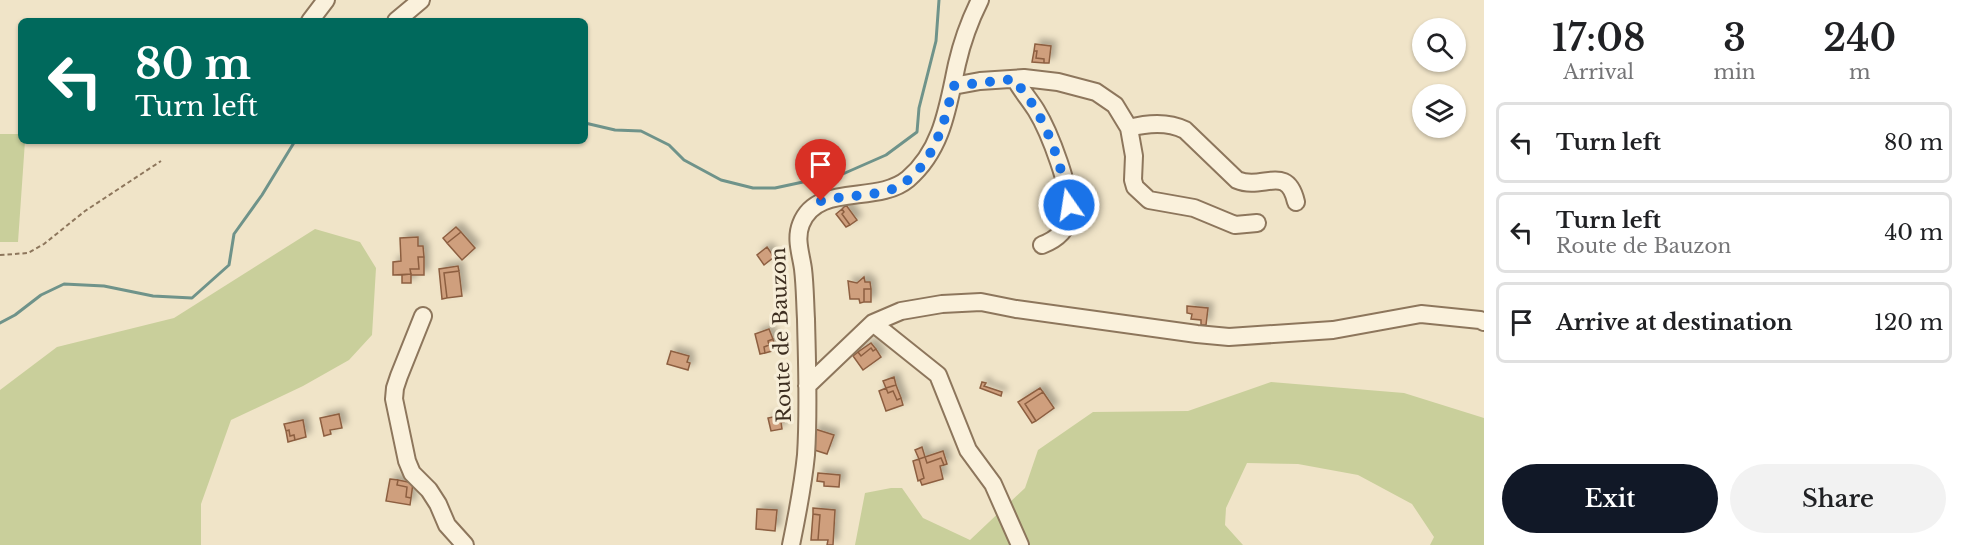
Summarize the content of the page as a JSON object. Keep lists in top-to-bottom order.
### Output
{
  "streets": {
    "street": ["Route de Bauzon"]
  },
  "page": {
    "eta": [
      "17:08",
      "Arrival",
      "3",
      "min",
      "240",
      "m"
    ],
    "turn": ["80 m", "Turn left"],
    "list": [
      {
        "name": "Turn left",
        "value": "80 m"
      },
      {
        "name": "Turn left",
        "note": "Route de Bauzon",
        "value": "40 m"
      },
      {
        "name": "Arrive at destination",
        "value": "120 m"
      }
    ],
    "buttons": ["Exit", "Share"]
  }
}
